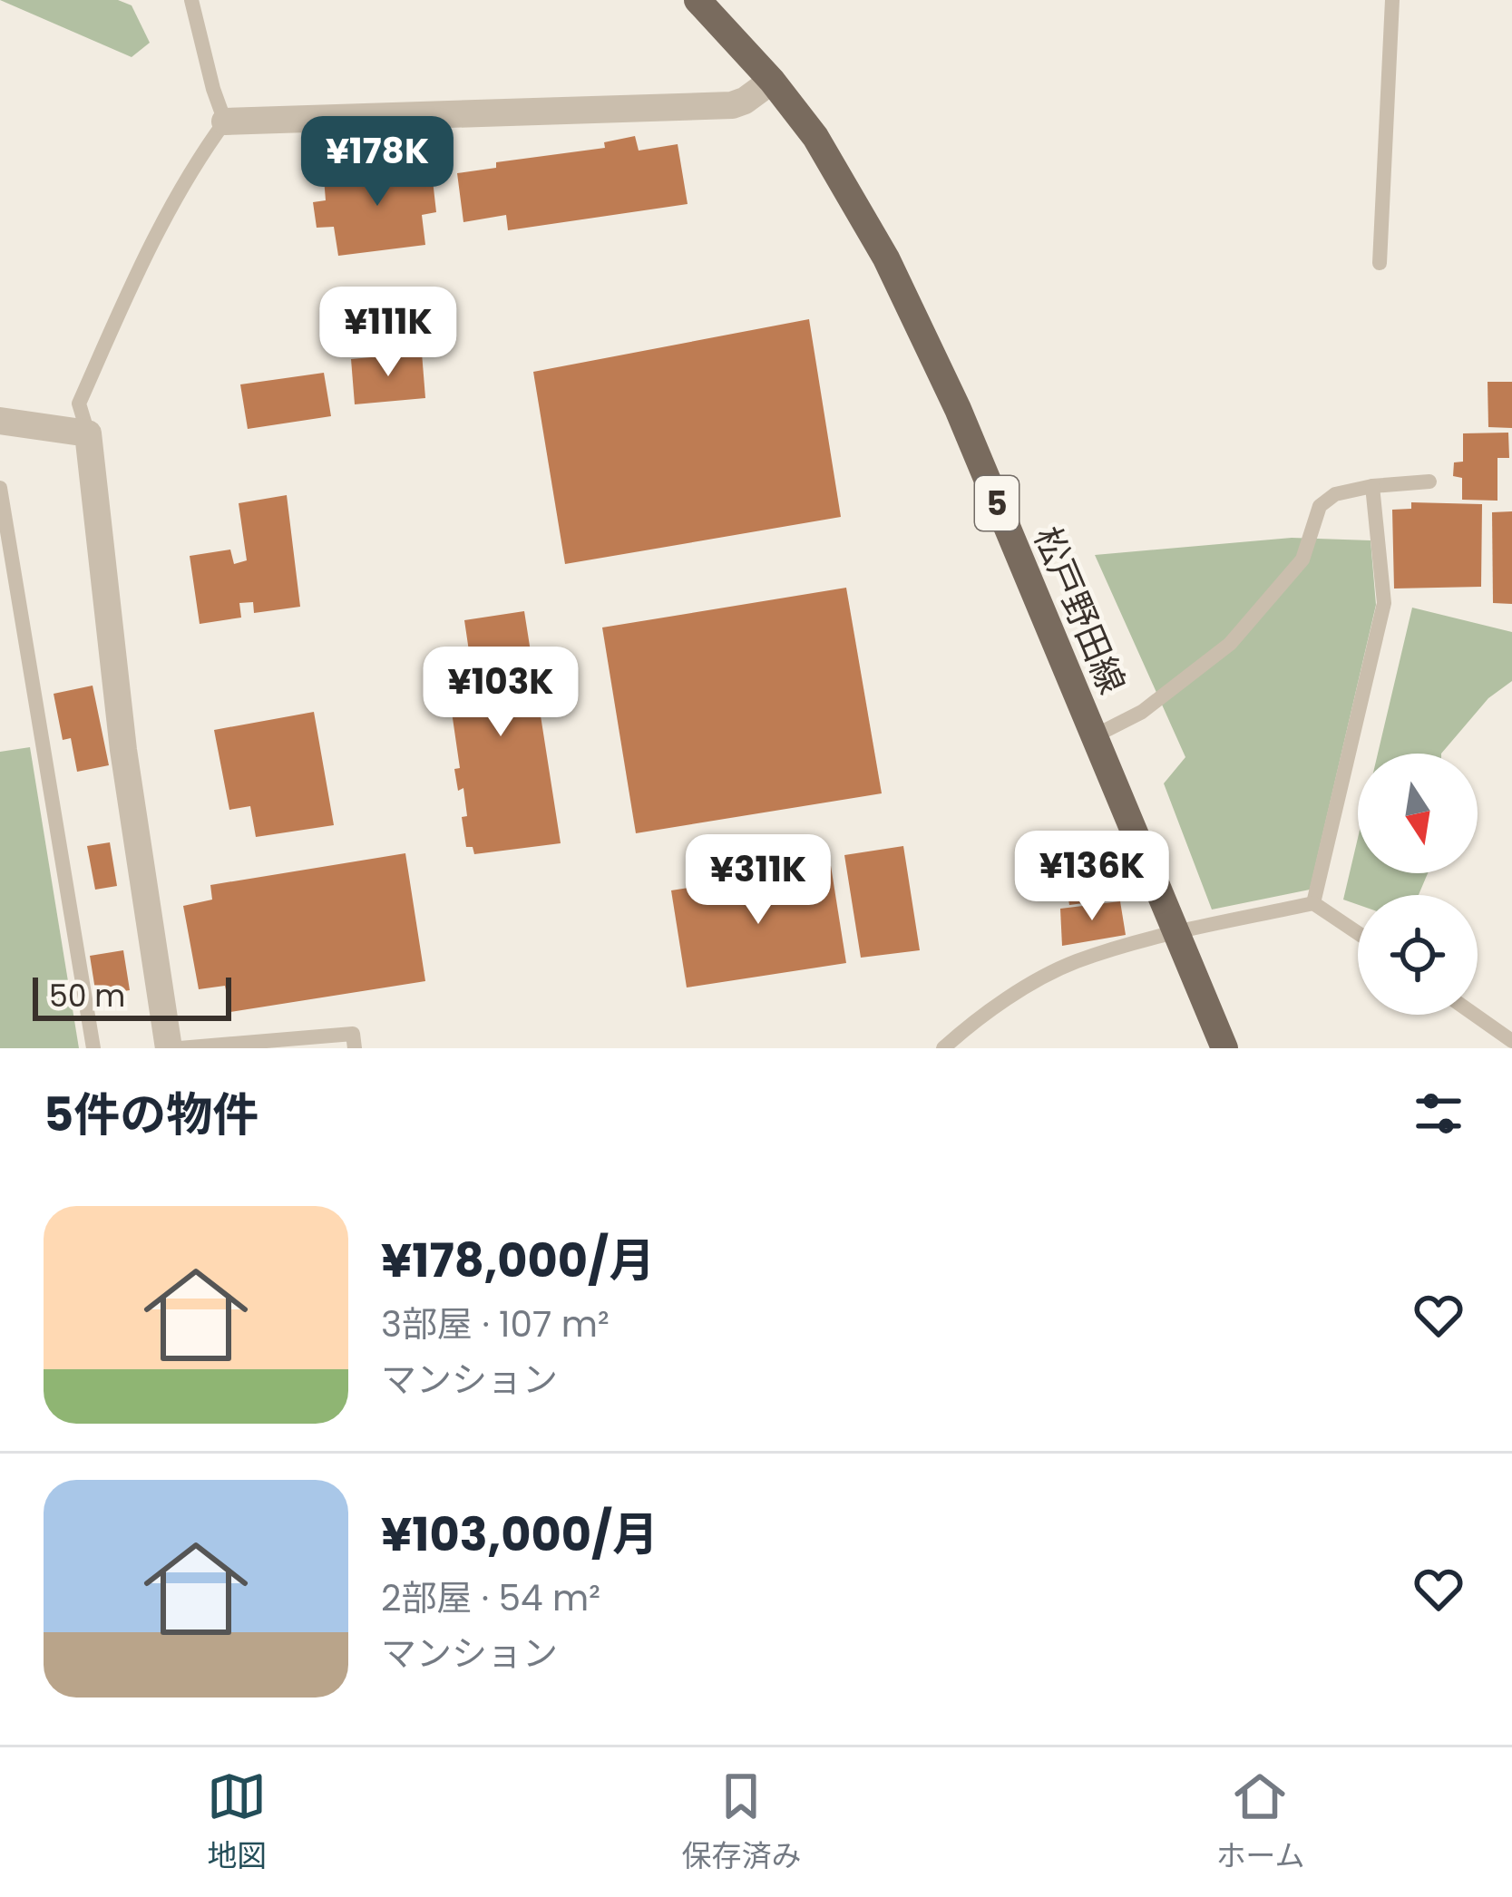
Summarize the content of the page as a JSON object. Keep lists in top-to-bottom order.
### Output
{
  "streets": {
    "main road": ["5", "松戸野田線"]
  },
  "scale_bar": "50 m",
  "north": "bottom",
  "page": {
    "price": [
      "¥178K",
      "¥111K",
      "¥103K",
      "¥136K",
      "¥311K"
    ],
    "scale": "50 m",
    "heading": "5件の物件",
    "list": [
      {
        "name": "¥178,000/月",
        "note": "3部屋 · 107 m² · マンション"
      },
      {
        "name": "¥103,000/月",
        "note": "2部屋 · 54 m² · マンション"
      }
    ],
    "tabs": ["地図", "保存済み", "ホーム"]
  }
}
